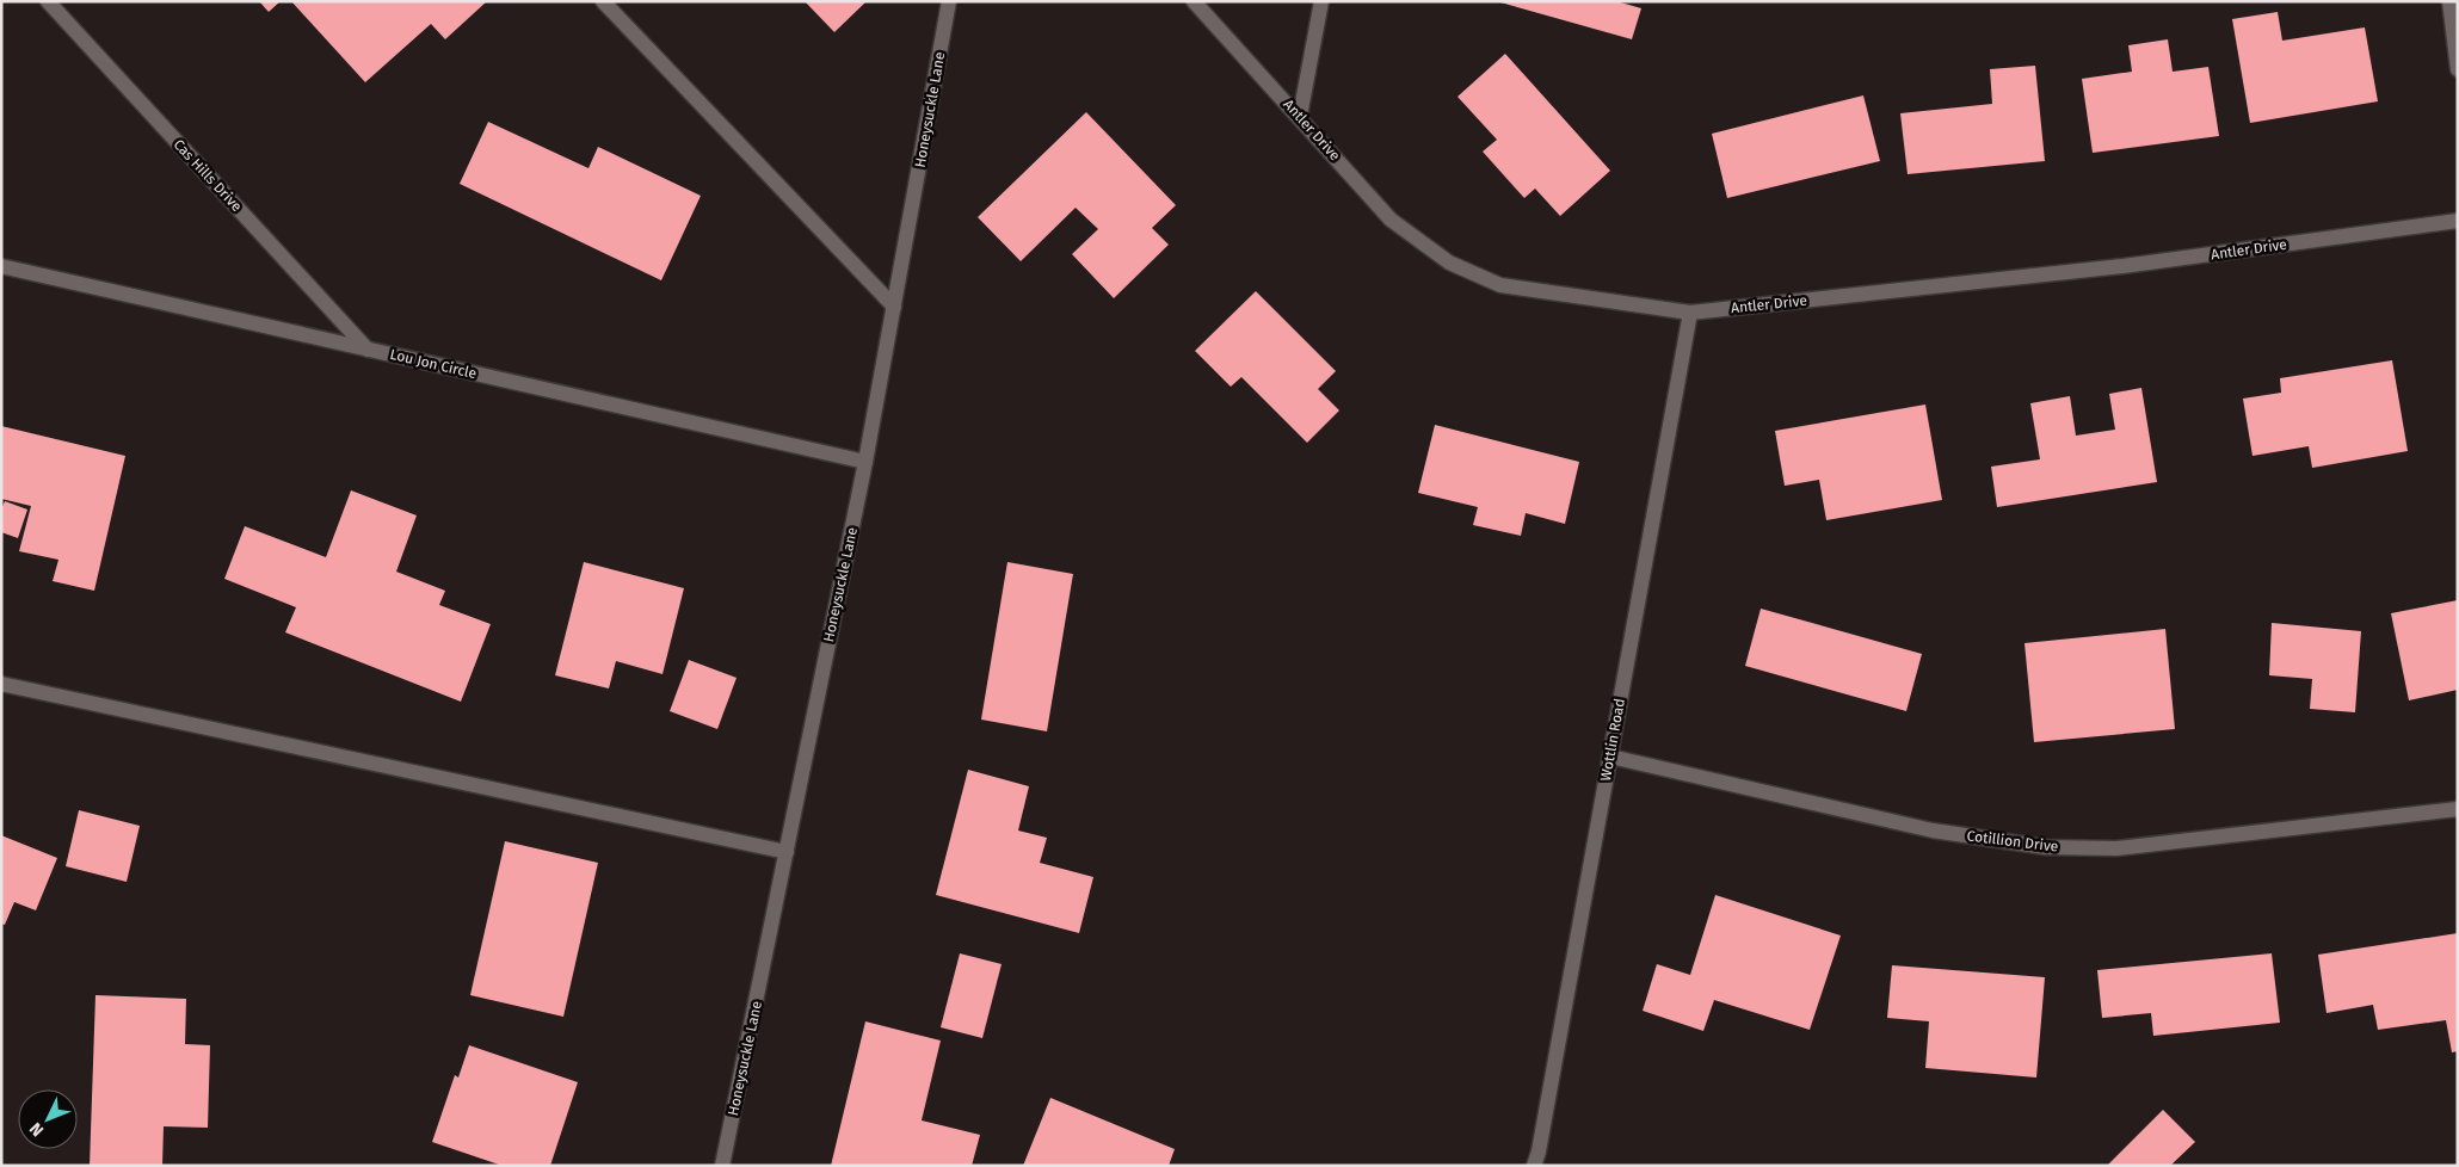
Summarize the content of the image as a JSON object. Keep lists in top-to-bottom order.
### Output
{
  "streets": {
    "street": [
      "Honeysuckle Lane",
      "Antler Drive",
      "Cas Hills Drive",
      "Lou Jon Circle",
      "Wottlin Road",
      "Cotillion Drive"
    ]
  },
  "crossings": [
    ["Honeysuckle Lane", "Lou Jon Circle"],
    ["Antler Drive", "Wottlin Road"],
    ["Cas Hills Drive", "Lou Jon Circle"],
    ["Wottlin Road", "Cotillion Drive"]
  ],
  "north": "bottom left"
}
